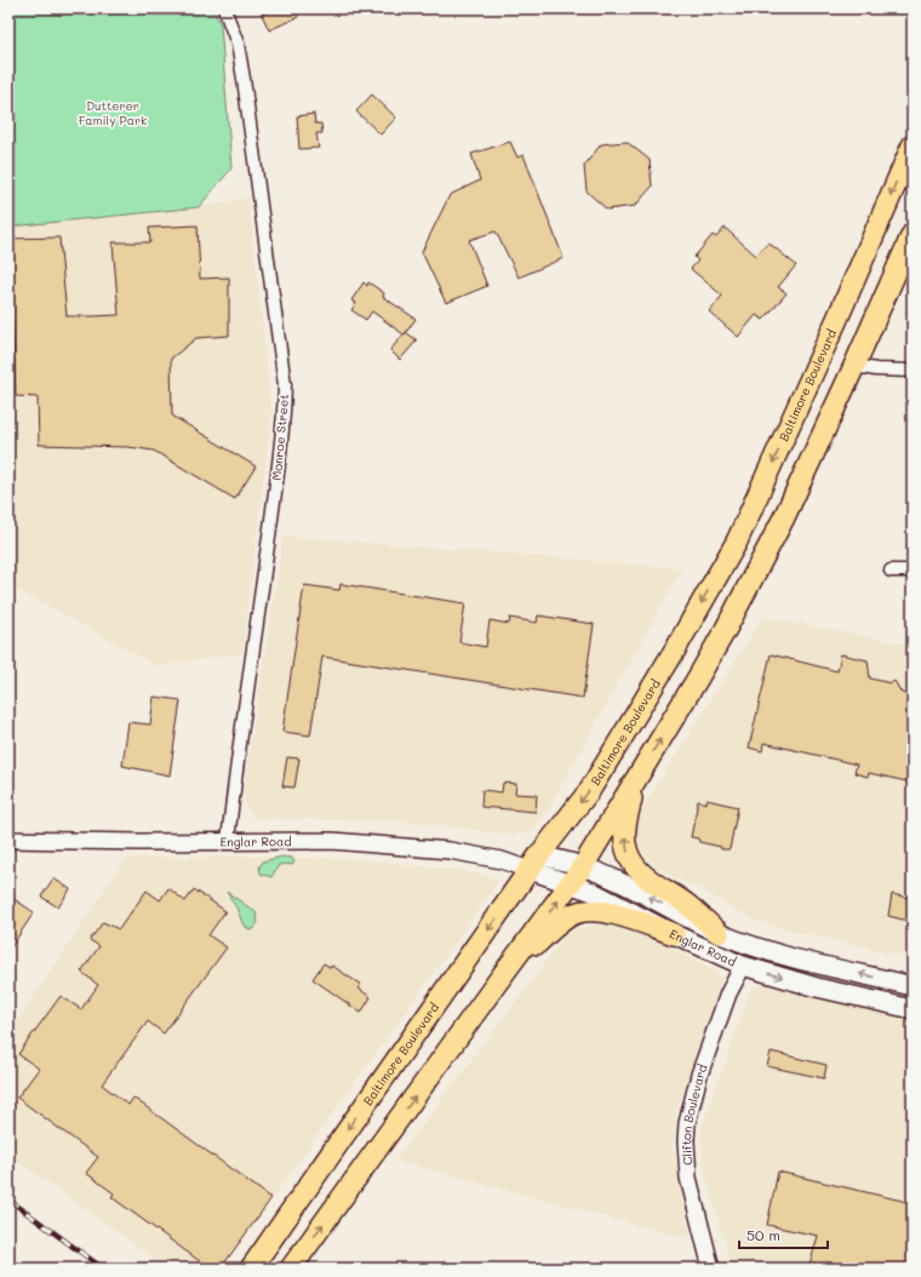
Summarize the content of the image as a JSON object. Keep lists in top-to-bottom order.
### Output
{
  "streets": {
    "highway": ["Baltimore Boulevard"],
    "main road": ["Englar Road"],
    "street": ["Monroe Street", "Clifton Boulevard"]
  },
  "crossings": [
    ["Baltimore Boulevard", "Englar Road"],
    ["Monroe Street", "Englar Road"],
    ["Englar Road", "Clifton Boulevard"]
  ],
  "parks": ["Dutterer Family Park"],
  "scale_bar": "50 m"
}
